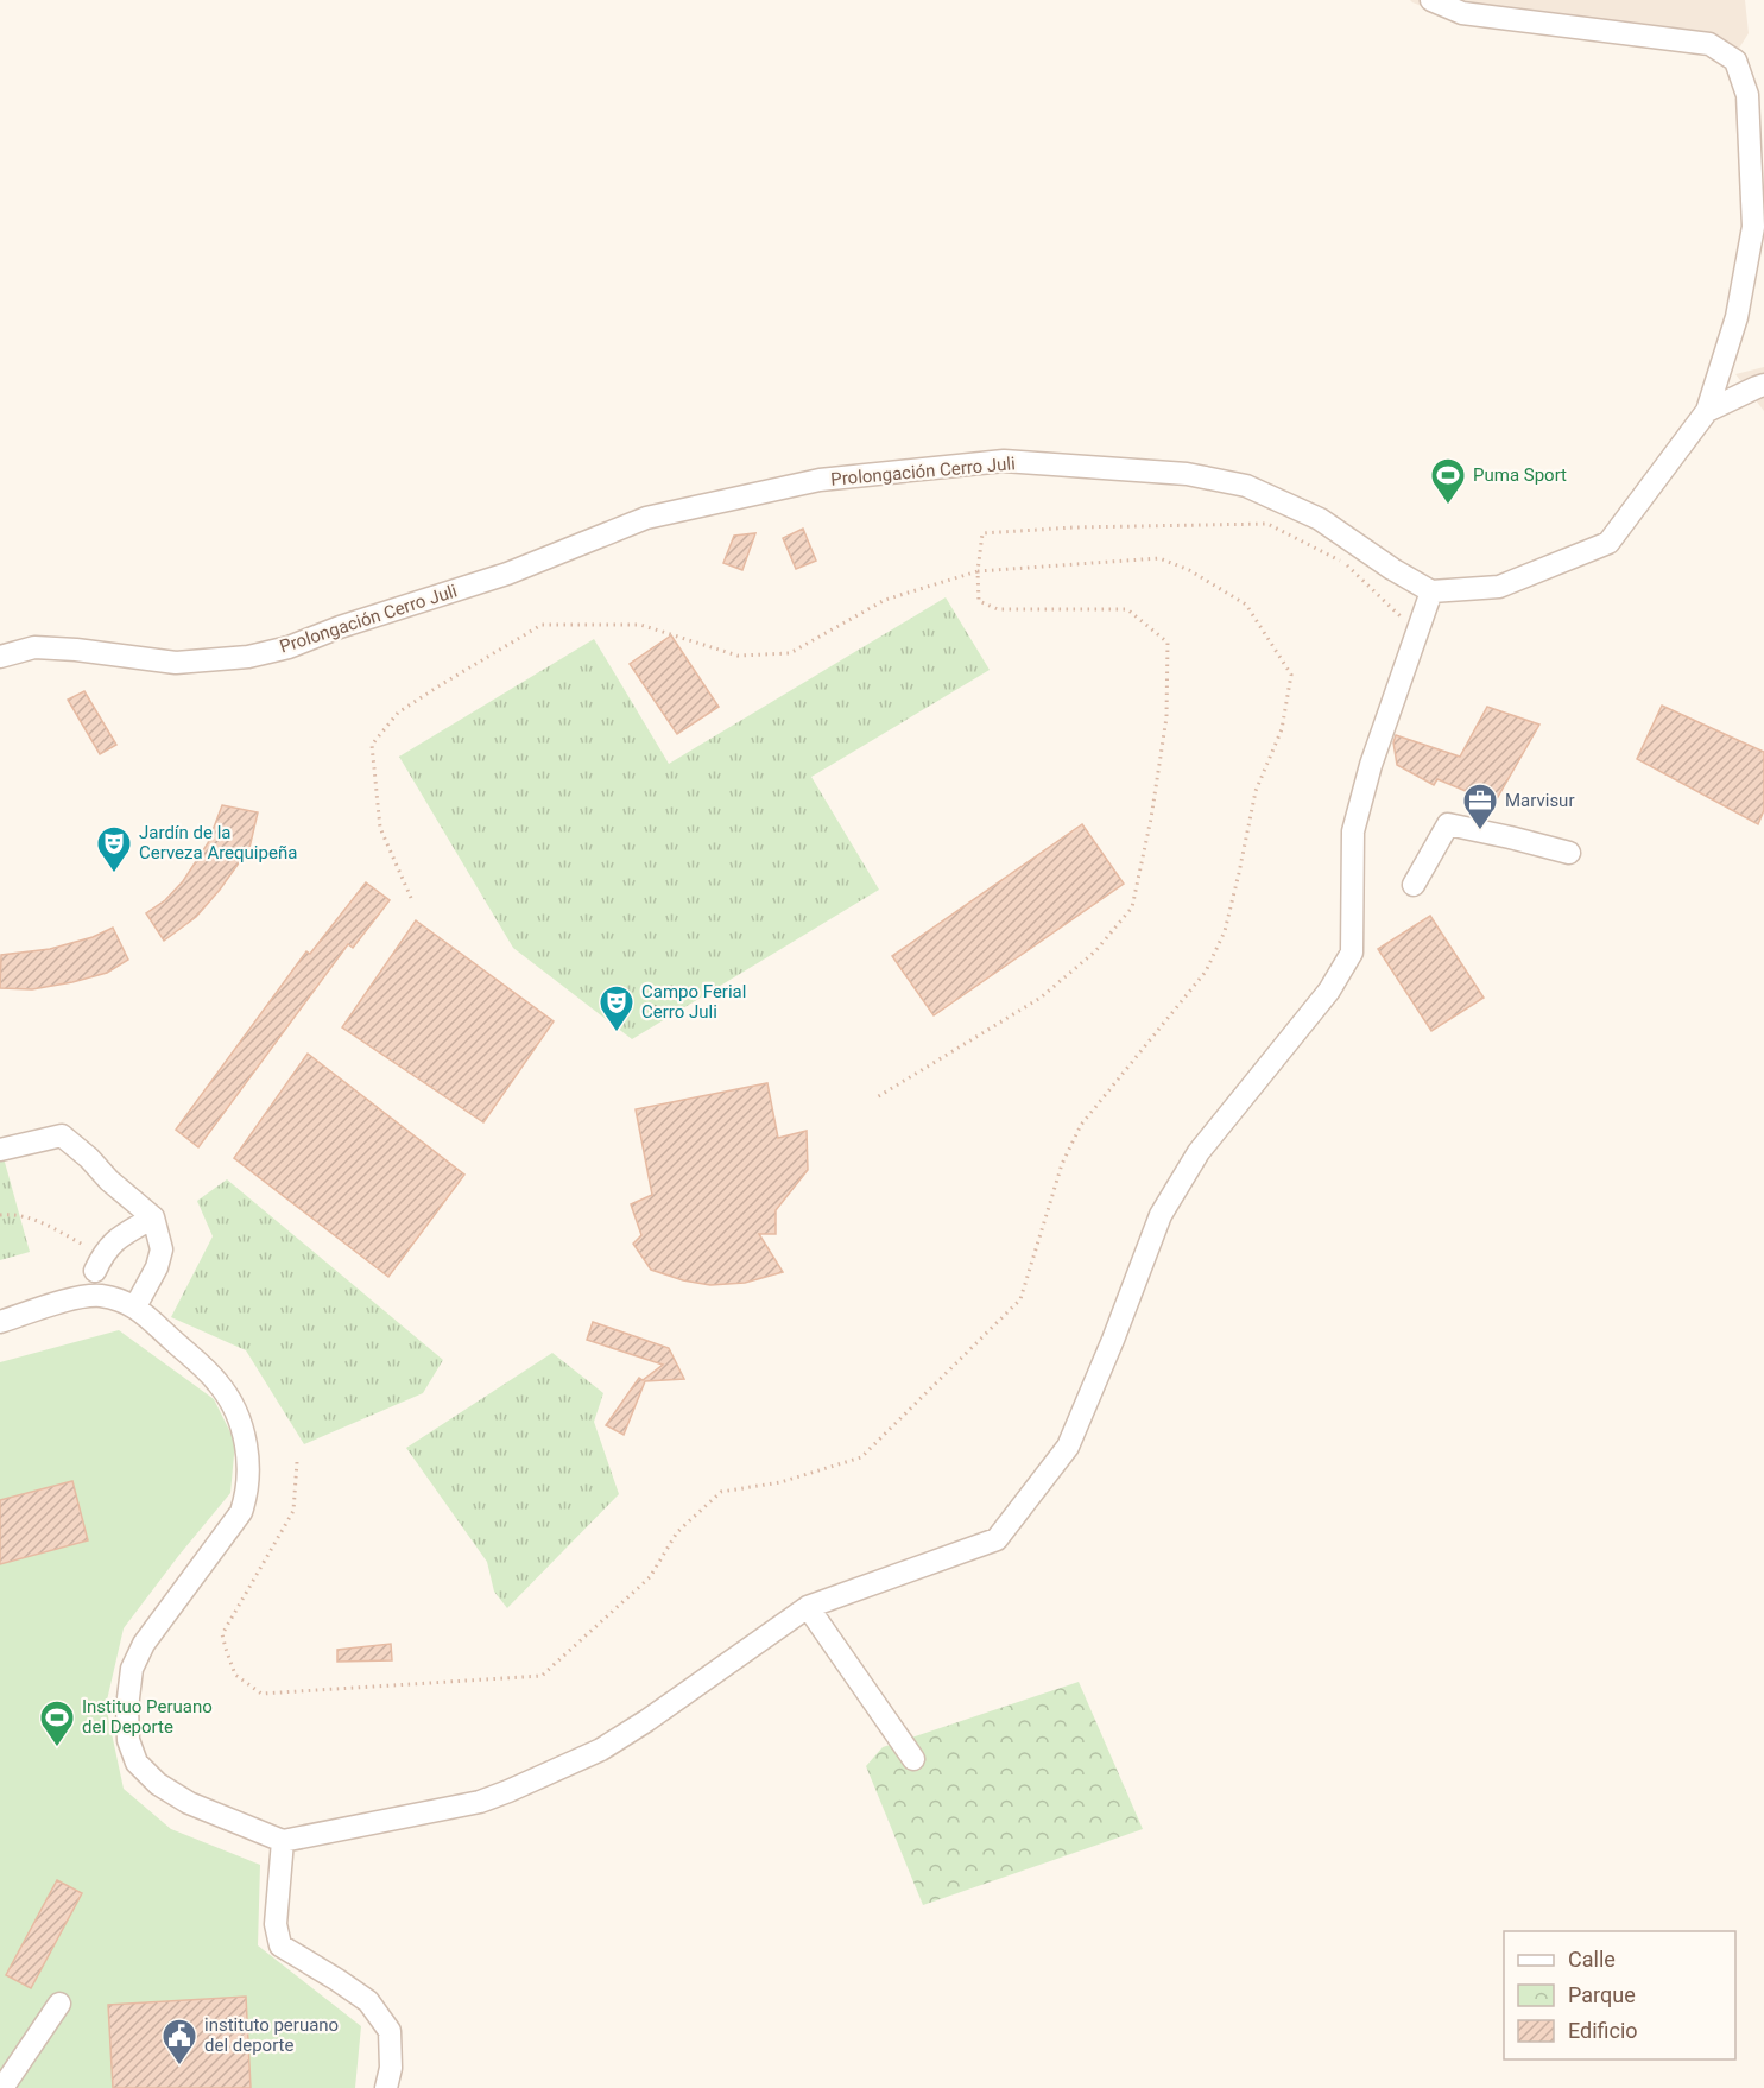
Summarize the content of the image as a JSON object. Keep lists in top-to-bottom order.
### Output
{
  "streets": {
    "street": ["Prolongación Cerro Juli"]
  },
  "places": {
    "sports": ["Puma Sport", "Instituo Peruano del Deporte"],
    "office": ["Marvisur"],
    "theatre": ["Jardín de la Cerveza Arequipeña", "Campo Ferial Cerro Juli"],
    "public building": ["instituto peruano del deporte"]
  },
  "legend": ["Calle", "Parque", "Edificio"]
}
